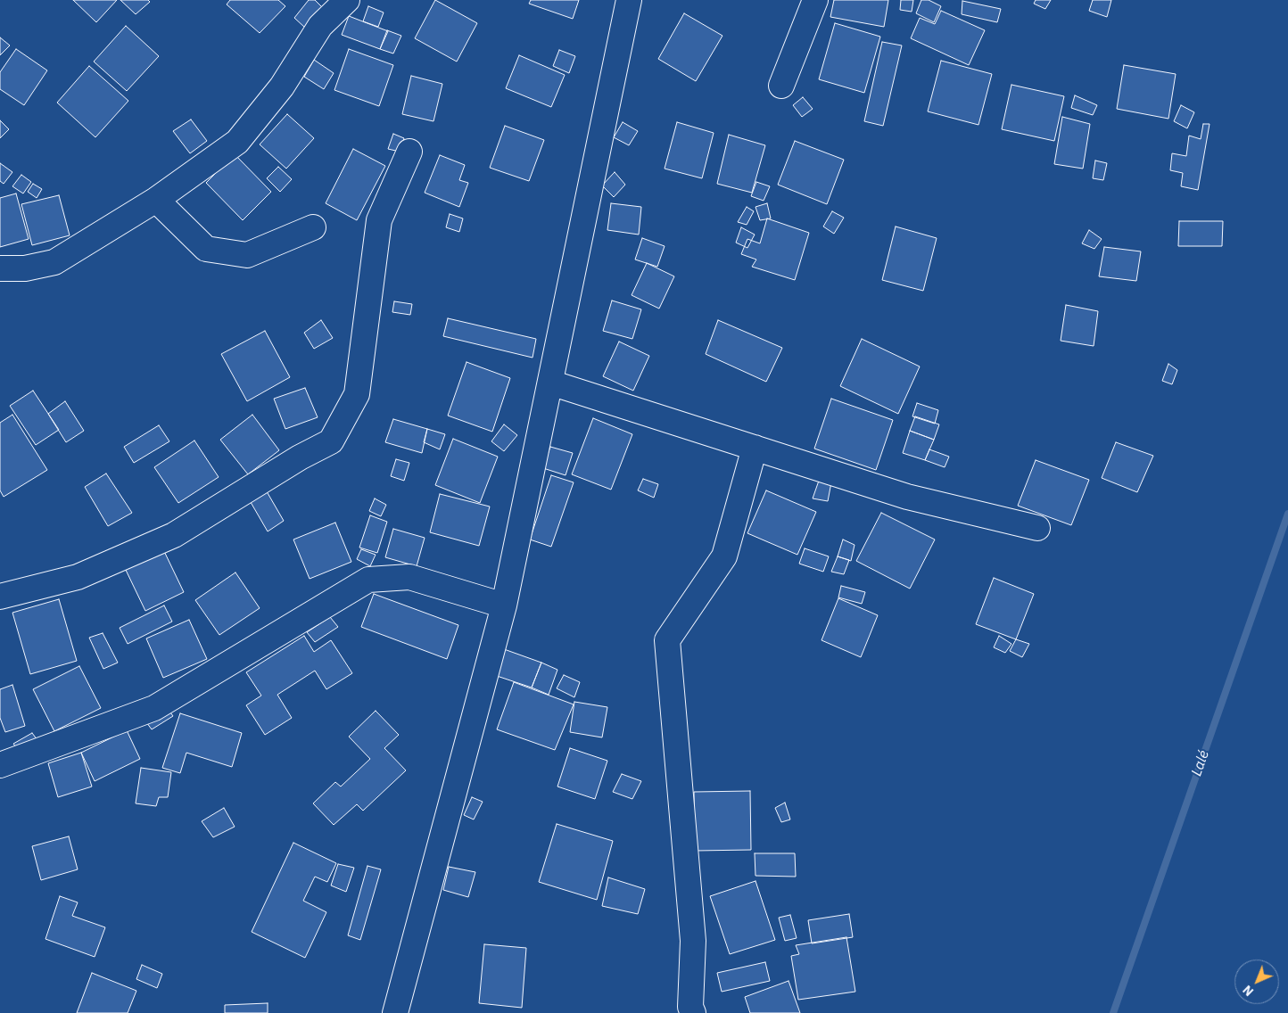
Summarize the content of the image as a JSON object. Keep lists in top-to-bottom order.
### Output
{
  "water": ["Lalé"],
  "north": "bottom left"
}
